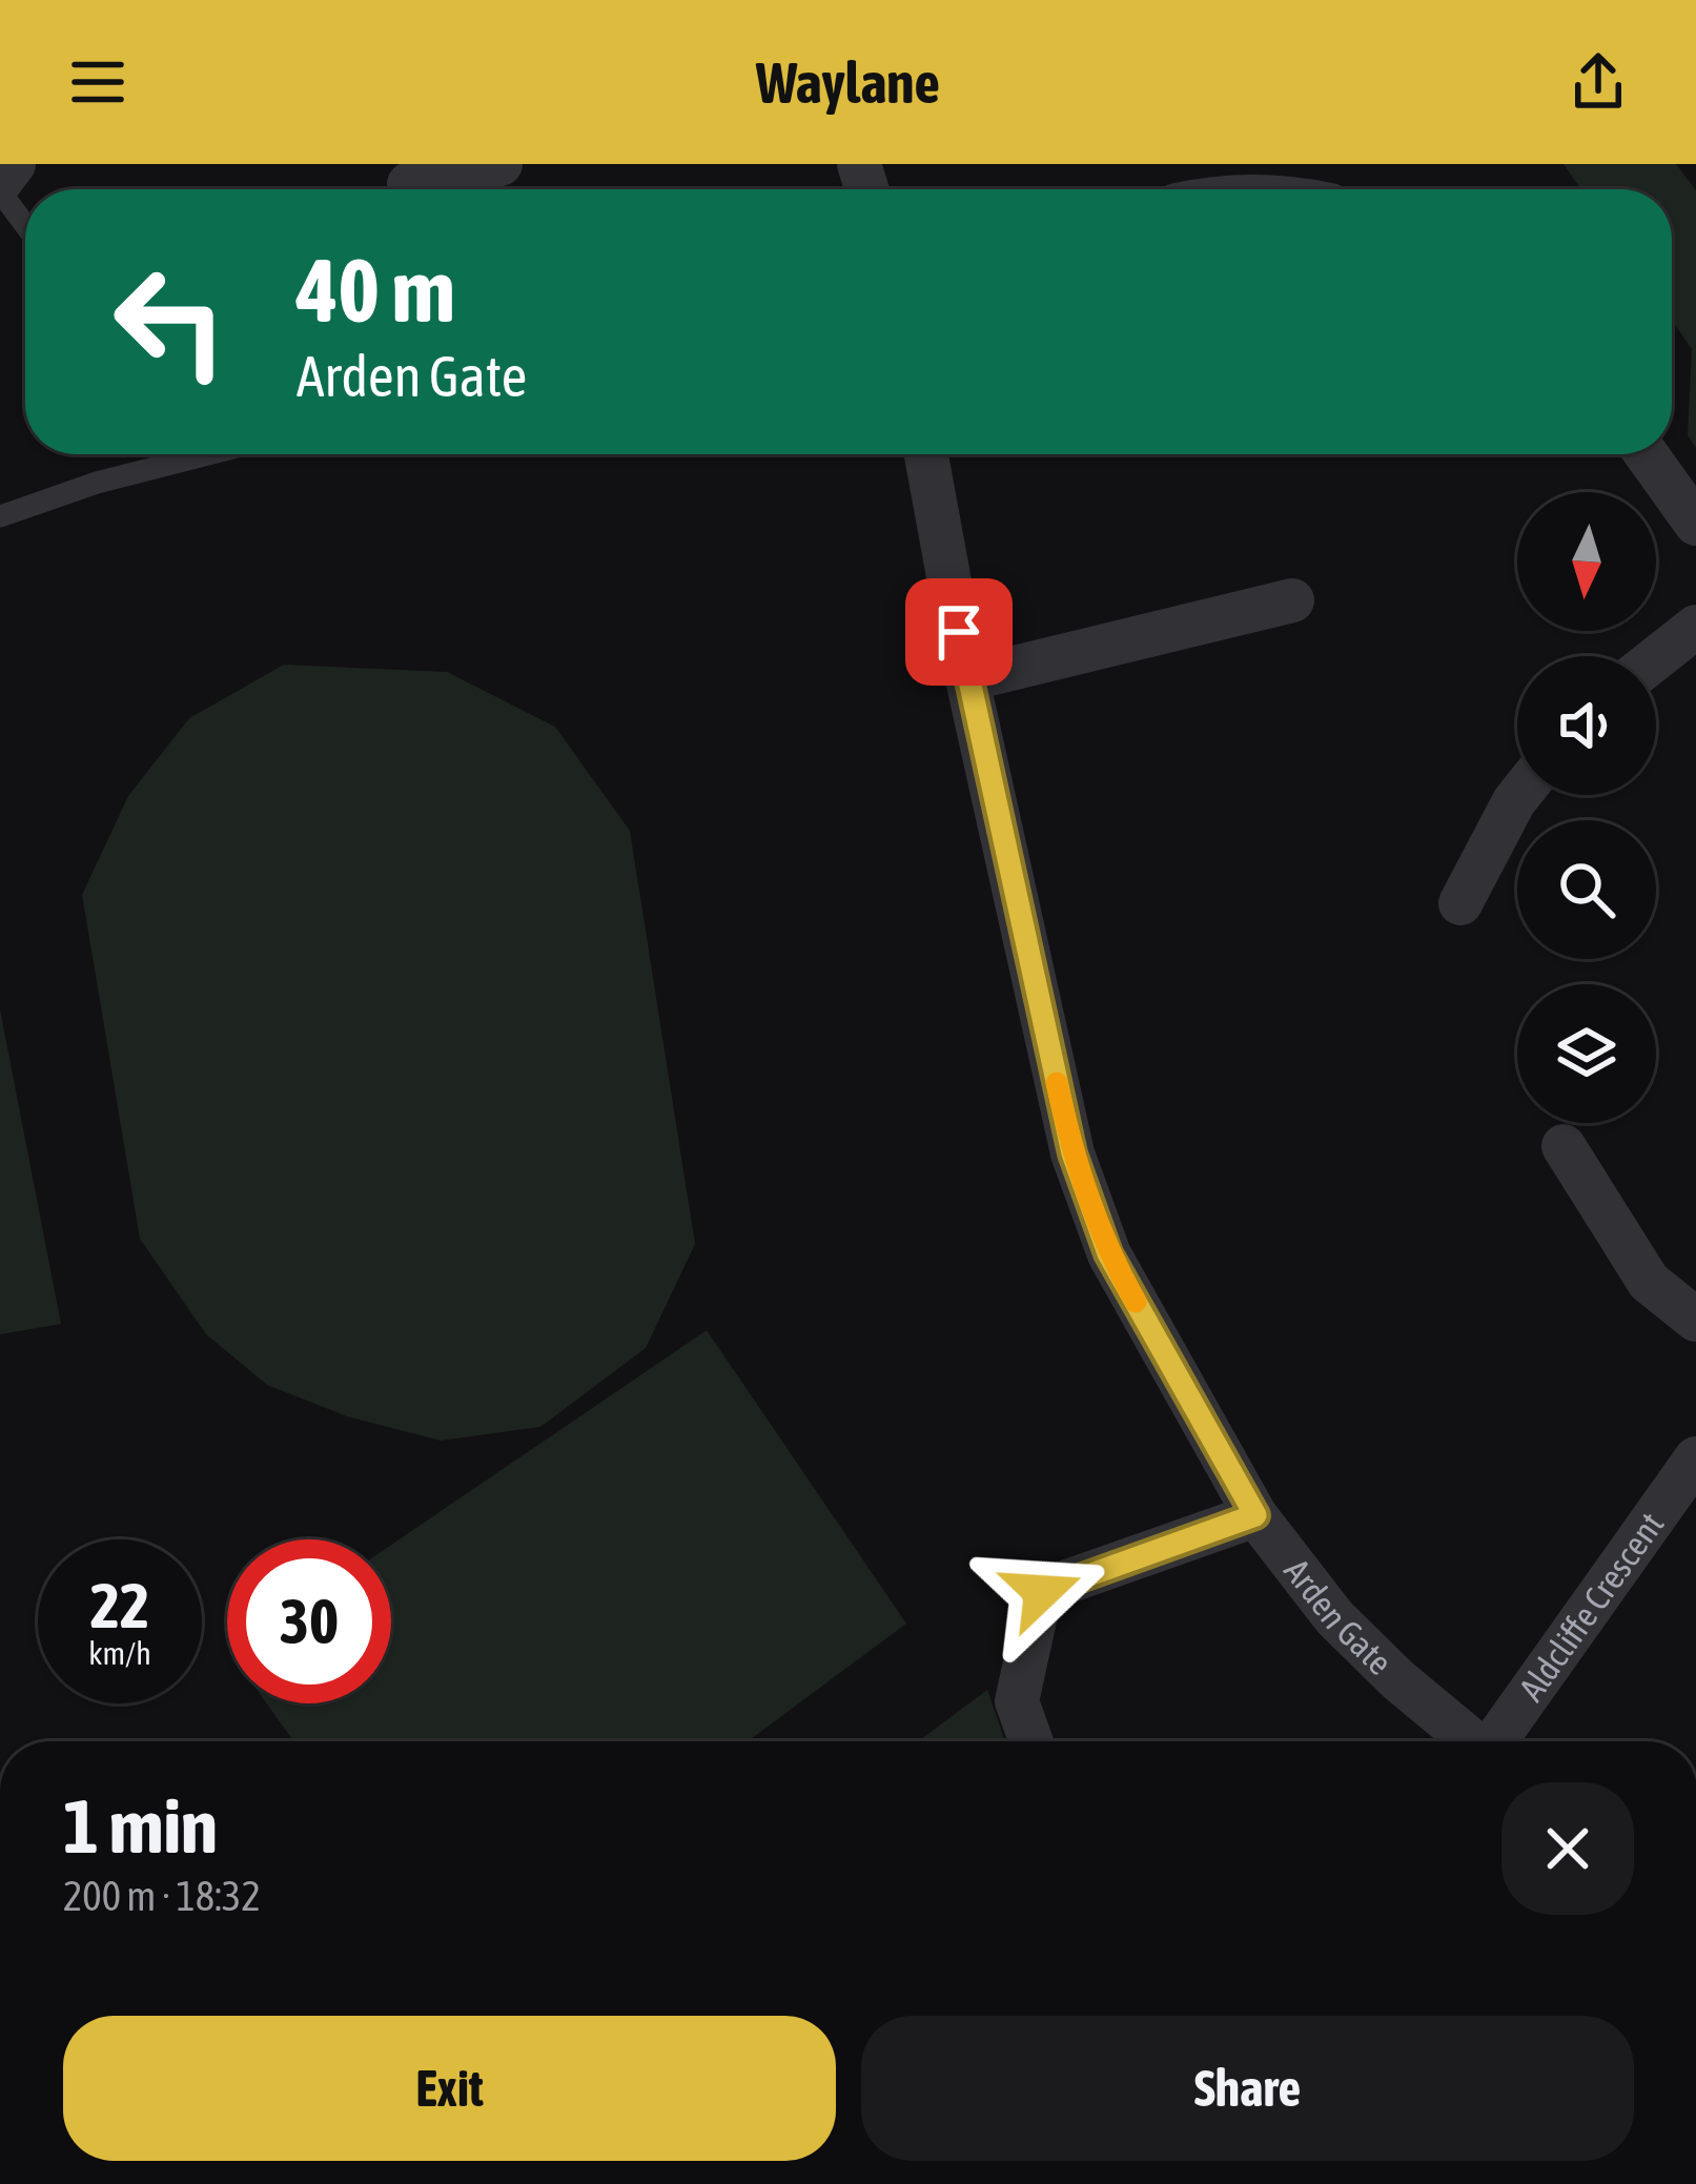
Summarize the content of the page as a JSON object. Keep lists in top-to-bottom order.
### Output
{
  "streets": {
    "street": ["Aldcliffe Crescent", "Arden Gate"]
  },
  "north": "bottom",
  "page": {
    "header": "Waylane",
    "turn": ["40 m", "Arden Gate"],
    "speed": "22 km/h",
    "limit": "30",
    "heading": ["1 min", "200 m · 18:32"],
    "buttons": ["Exit", "Share"]
  }
}
